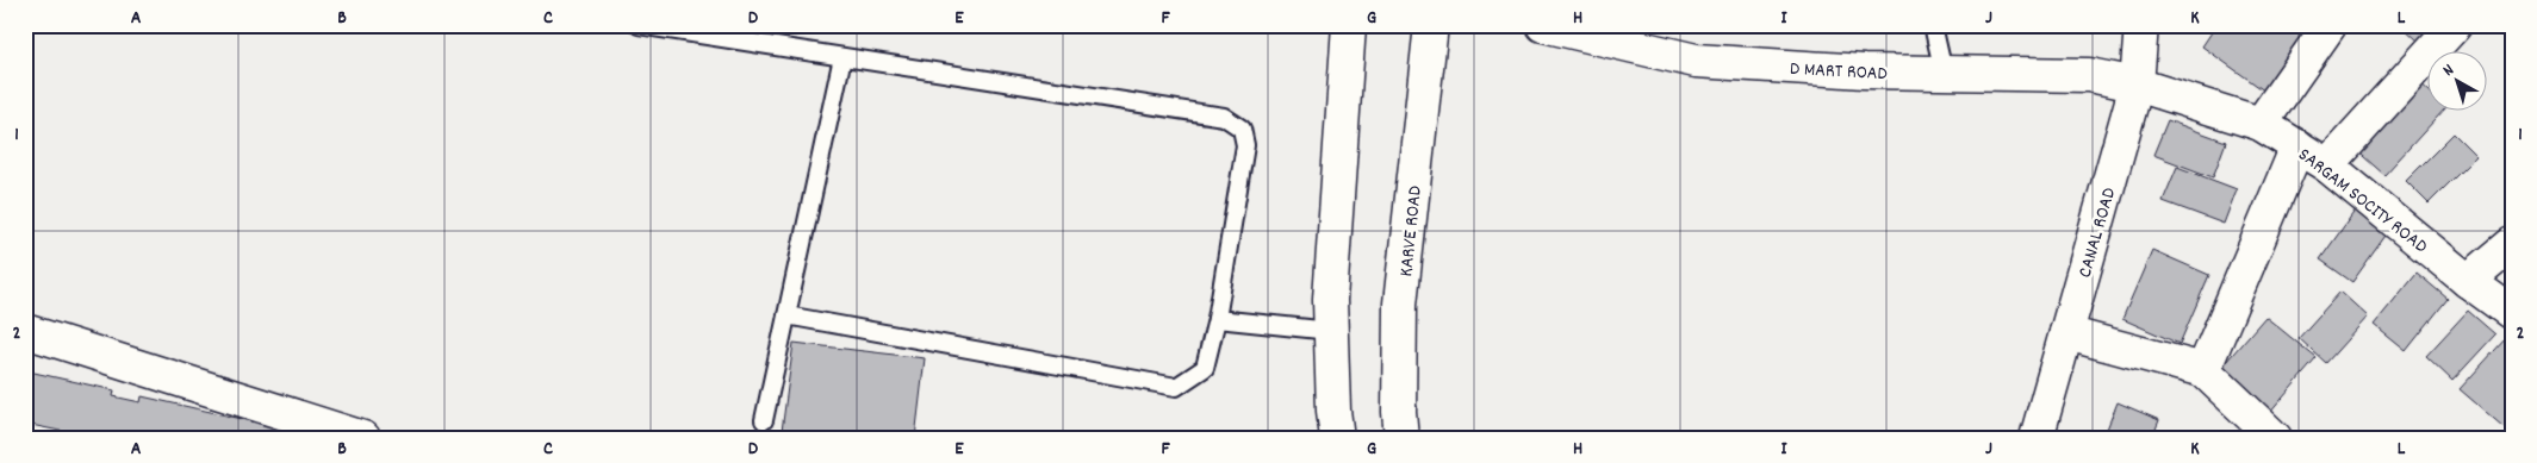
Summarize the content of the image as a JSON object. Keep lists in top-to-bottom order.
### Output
{
  "streets": {
    "street": [
      "D MART ROAD",
      "SARGAM SOCITY ROAD",
      "KARVE ROAD",
      "CANAL ROAD"
    ]
  },
  "crossings": [
    ["D MART ROAD", "SARGAM SOCITY ROAD"],
    ["D MART ROAD", "CANAL ROAD"],
    ["SARGAM SOCITY ROAD", "CANAL ROAD"]
  ],
  "north": "top left",
  "grid": {
    "columns": [
      "A",
      "B",
      "C",
      "D",
      "E",
      "F",
      "G",
      "H",
      "I",
      "J",
      "K",
      "L"
    ],
    "rows": ["1", "2"]
  }
}
